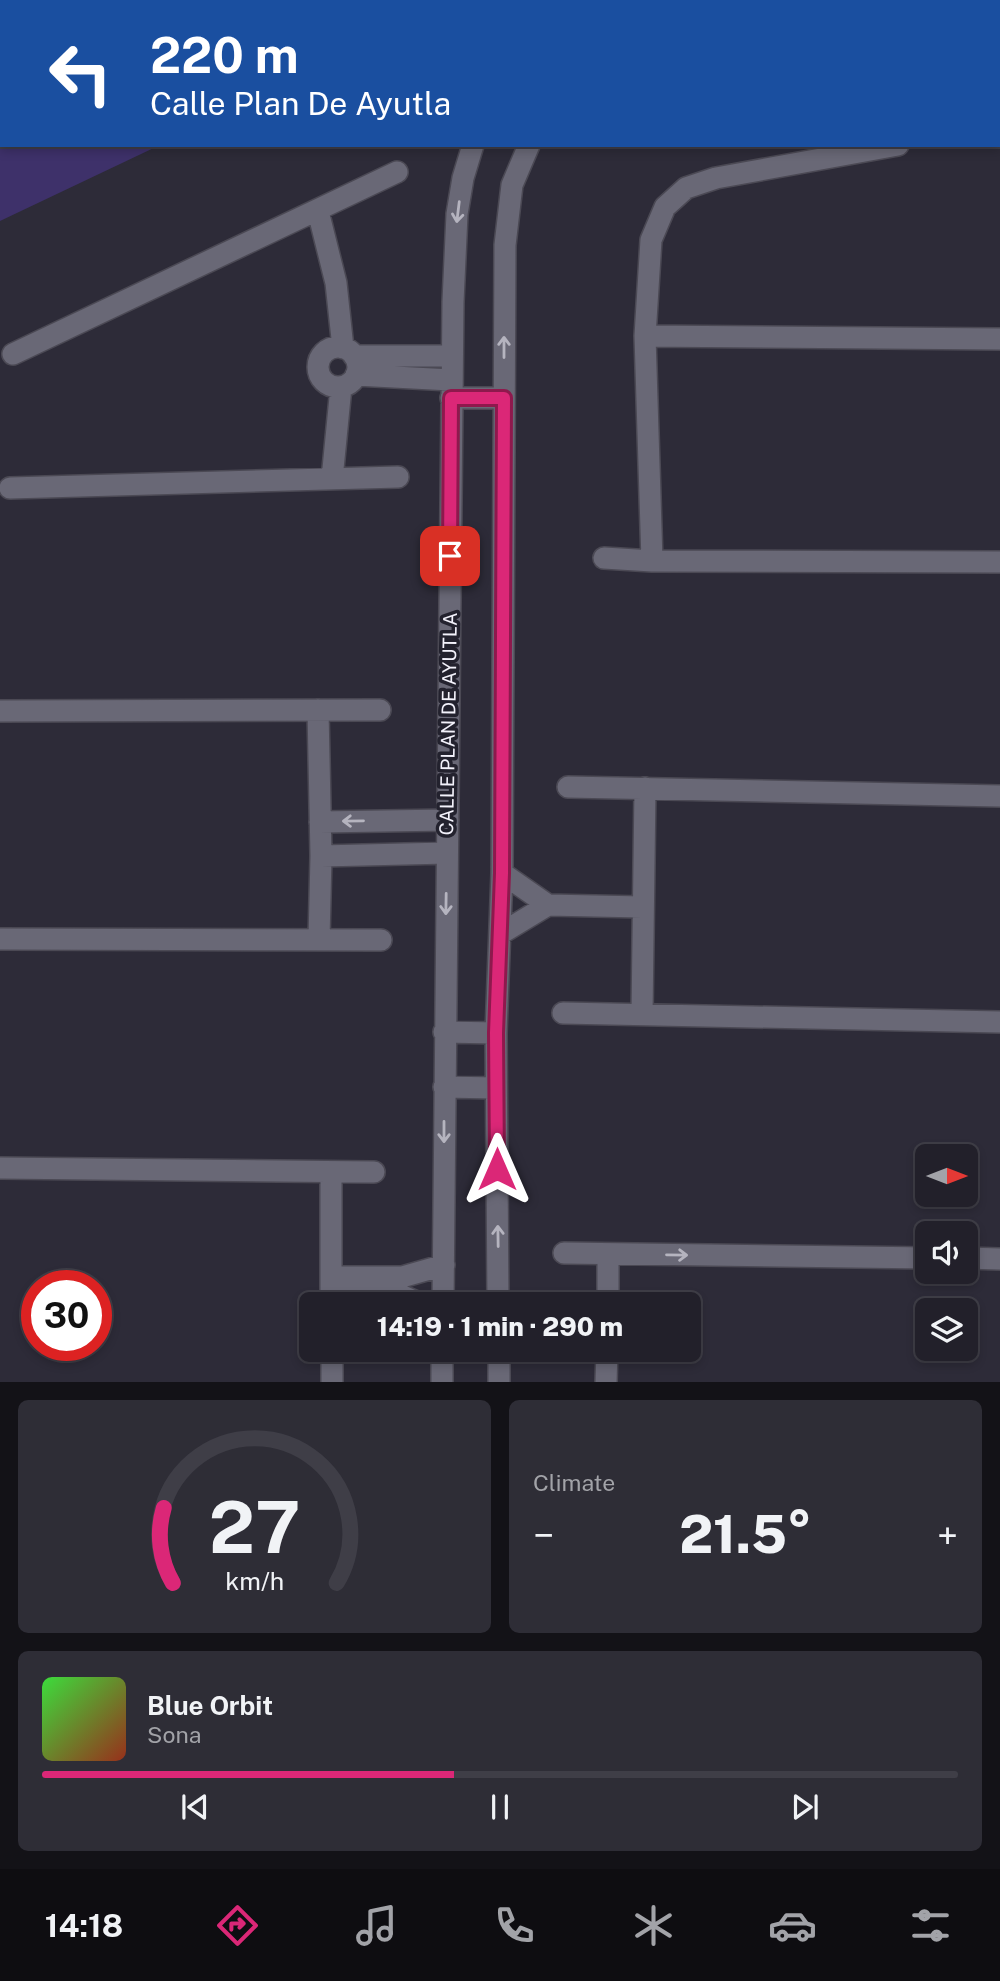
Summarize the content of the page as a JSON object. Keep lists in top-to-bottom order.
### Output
{
  "streets": {
    "street": ["CALLE PLAN DE AYUTLA"]
  },
  "north": "right",
  "page": {
    "turn": ["220 m", "Calle Plan De Ayutla"],
    "limit": "30",
    "trip": "14:19 · 1 min · 290 m",
    "tile": "Climate",
    "heat": ["−", "21.5°", "+"],
    "song": ["Blue Orbit", "Sona"],
    "tabs": "14:18",
    "gauge": ["27", "km/h"]
  }
}
